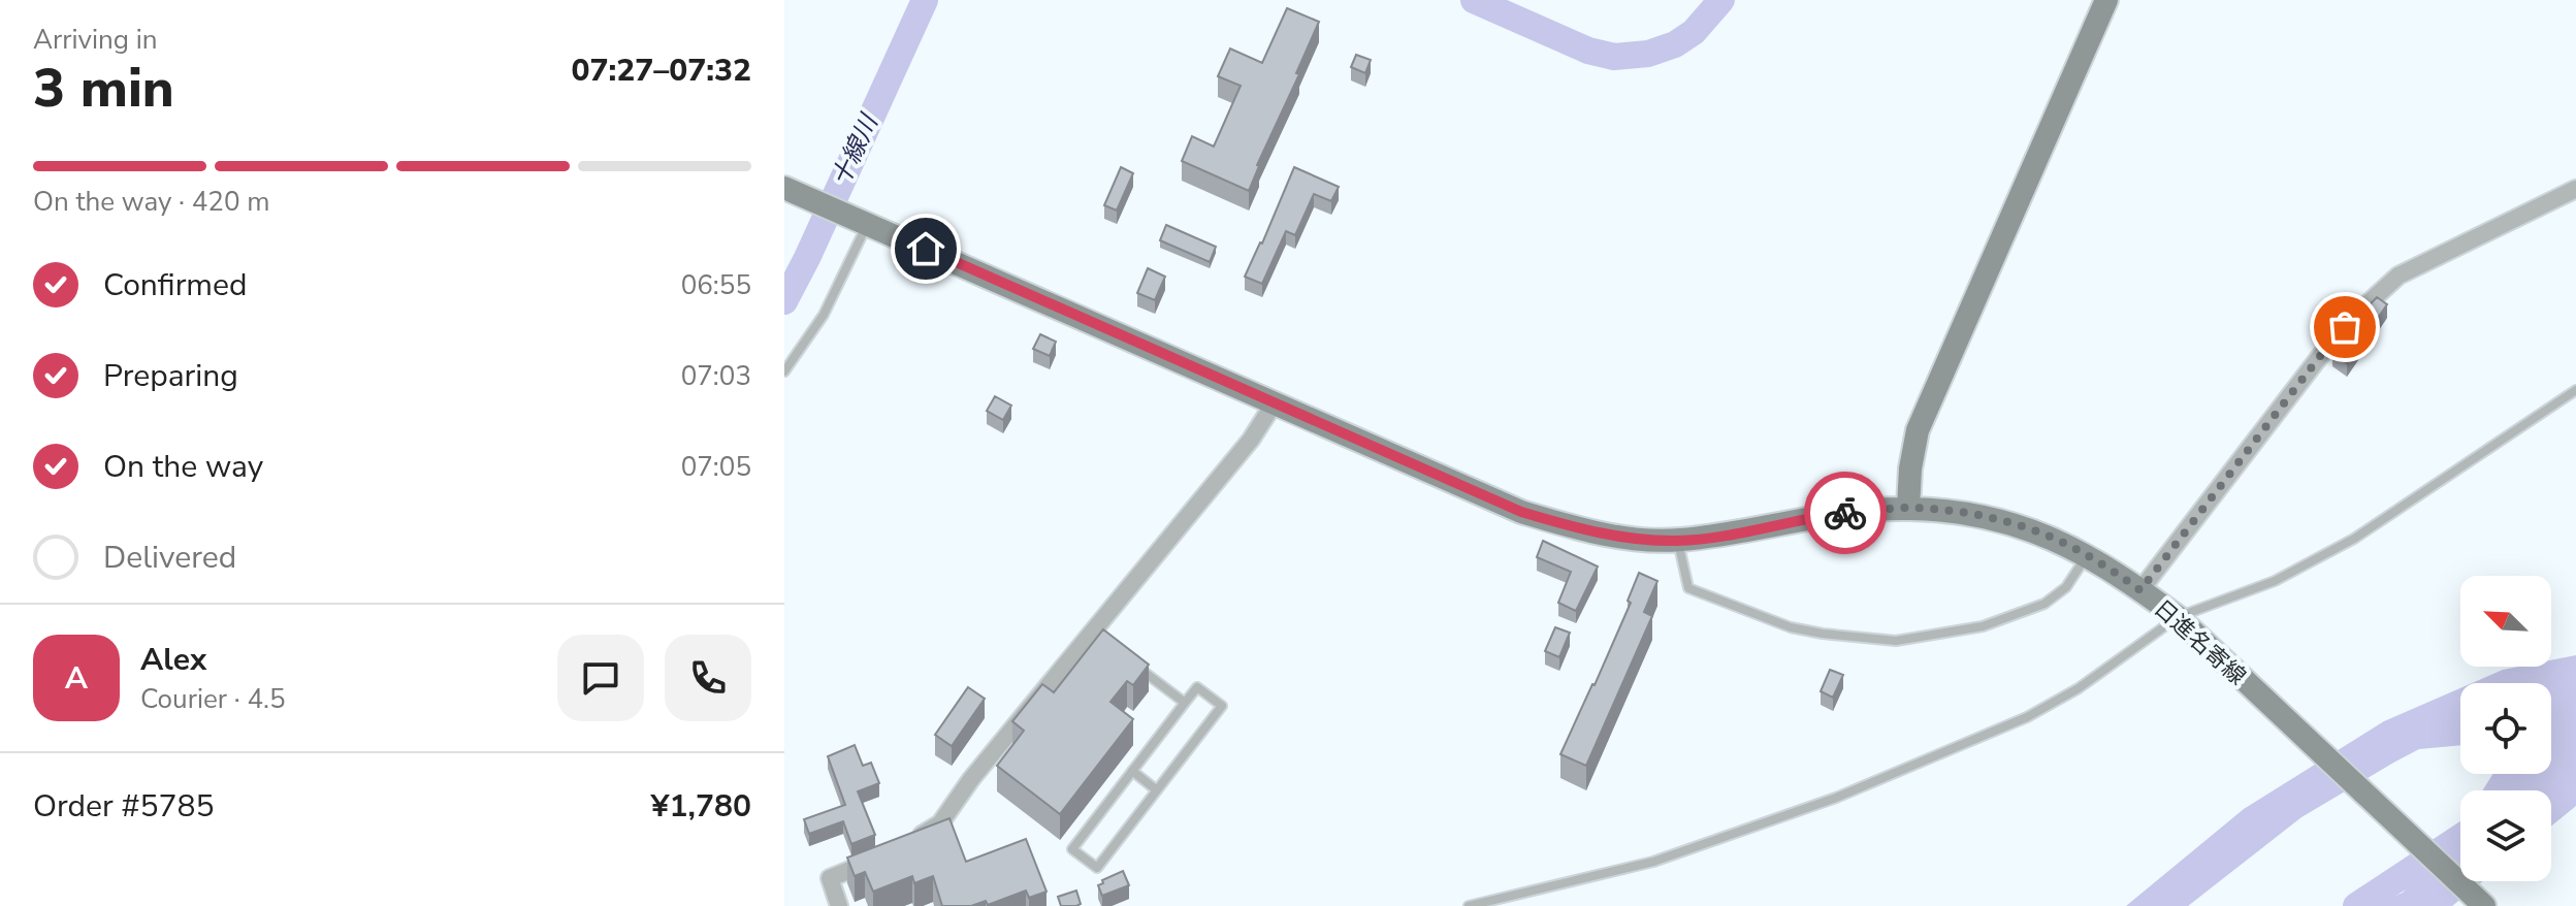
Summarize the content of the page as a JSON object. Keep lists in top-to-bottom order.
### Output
{
  "streets": {
    "main road": ["日進名寄線"]
  },
  "water": ["十線川"],
  "north": "top left",
  "page": {
    "heading": ["3 min", "Arriving in", "07:27–07:32"],
    "panel": [
      "Alex",
      "Courier · 4.5",
      "Order #5785",
      "¥1,780"
    ],
    "bar": "On the way · 420 m",
    "list": [
      ["Confirmed", "06:55"],
      ["Preparing", "07:03"],
      ["On the way", "07:05"],
      "Delivered"
    ],
    "round": "A"
  }
}
